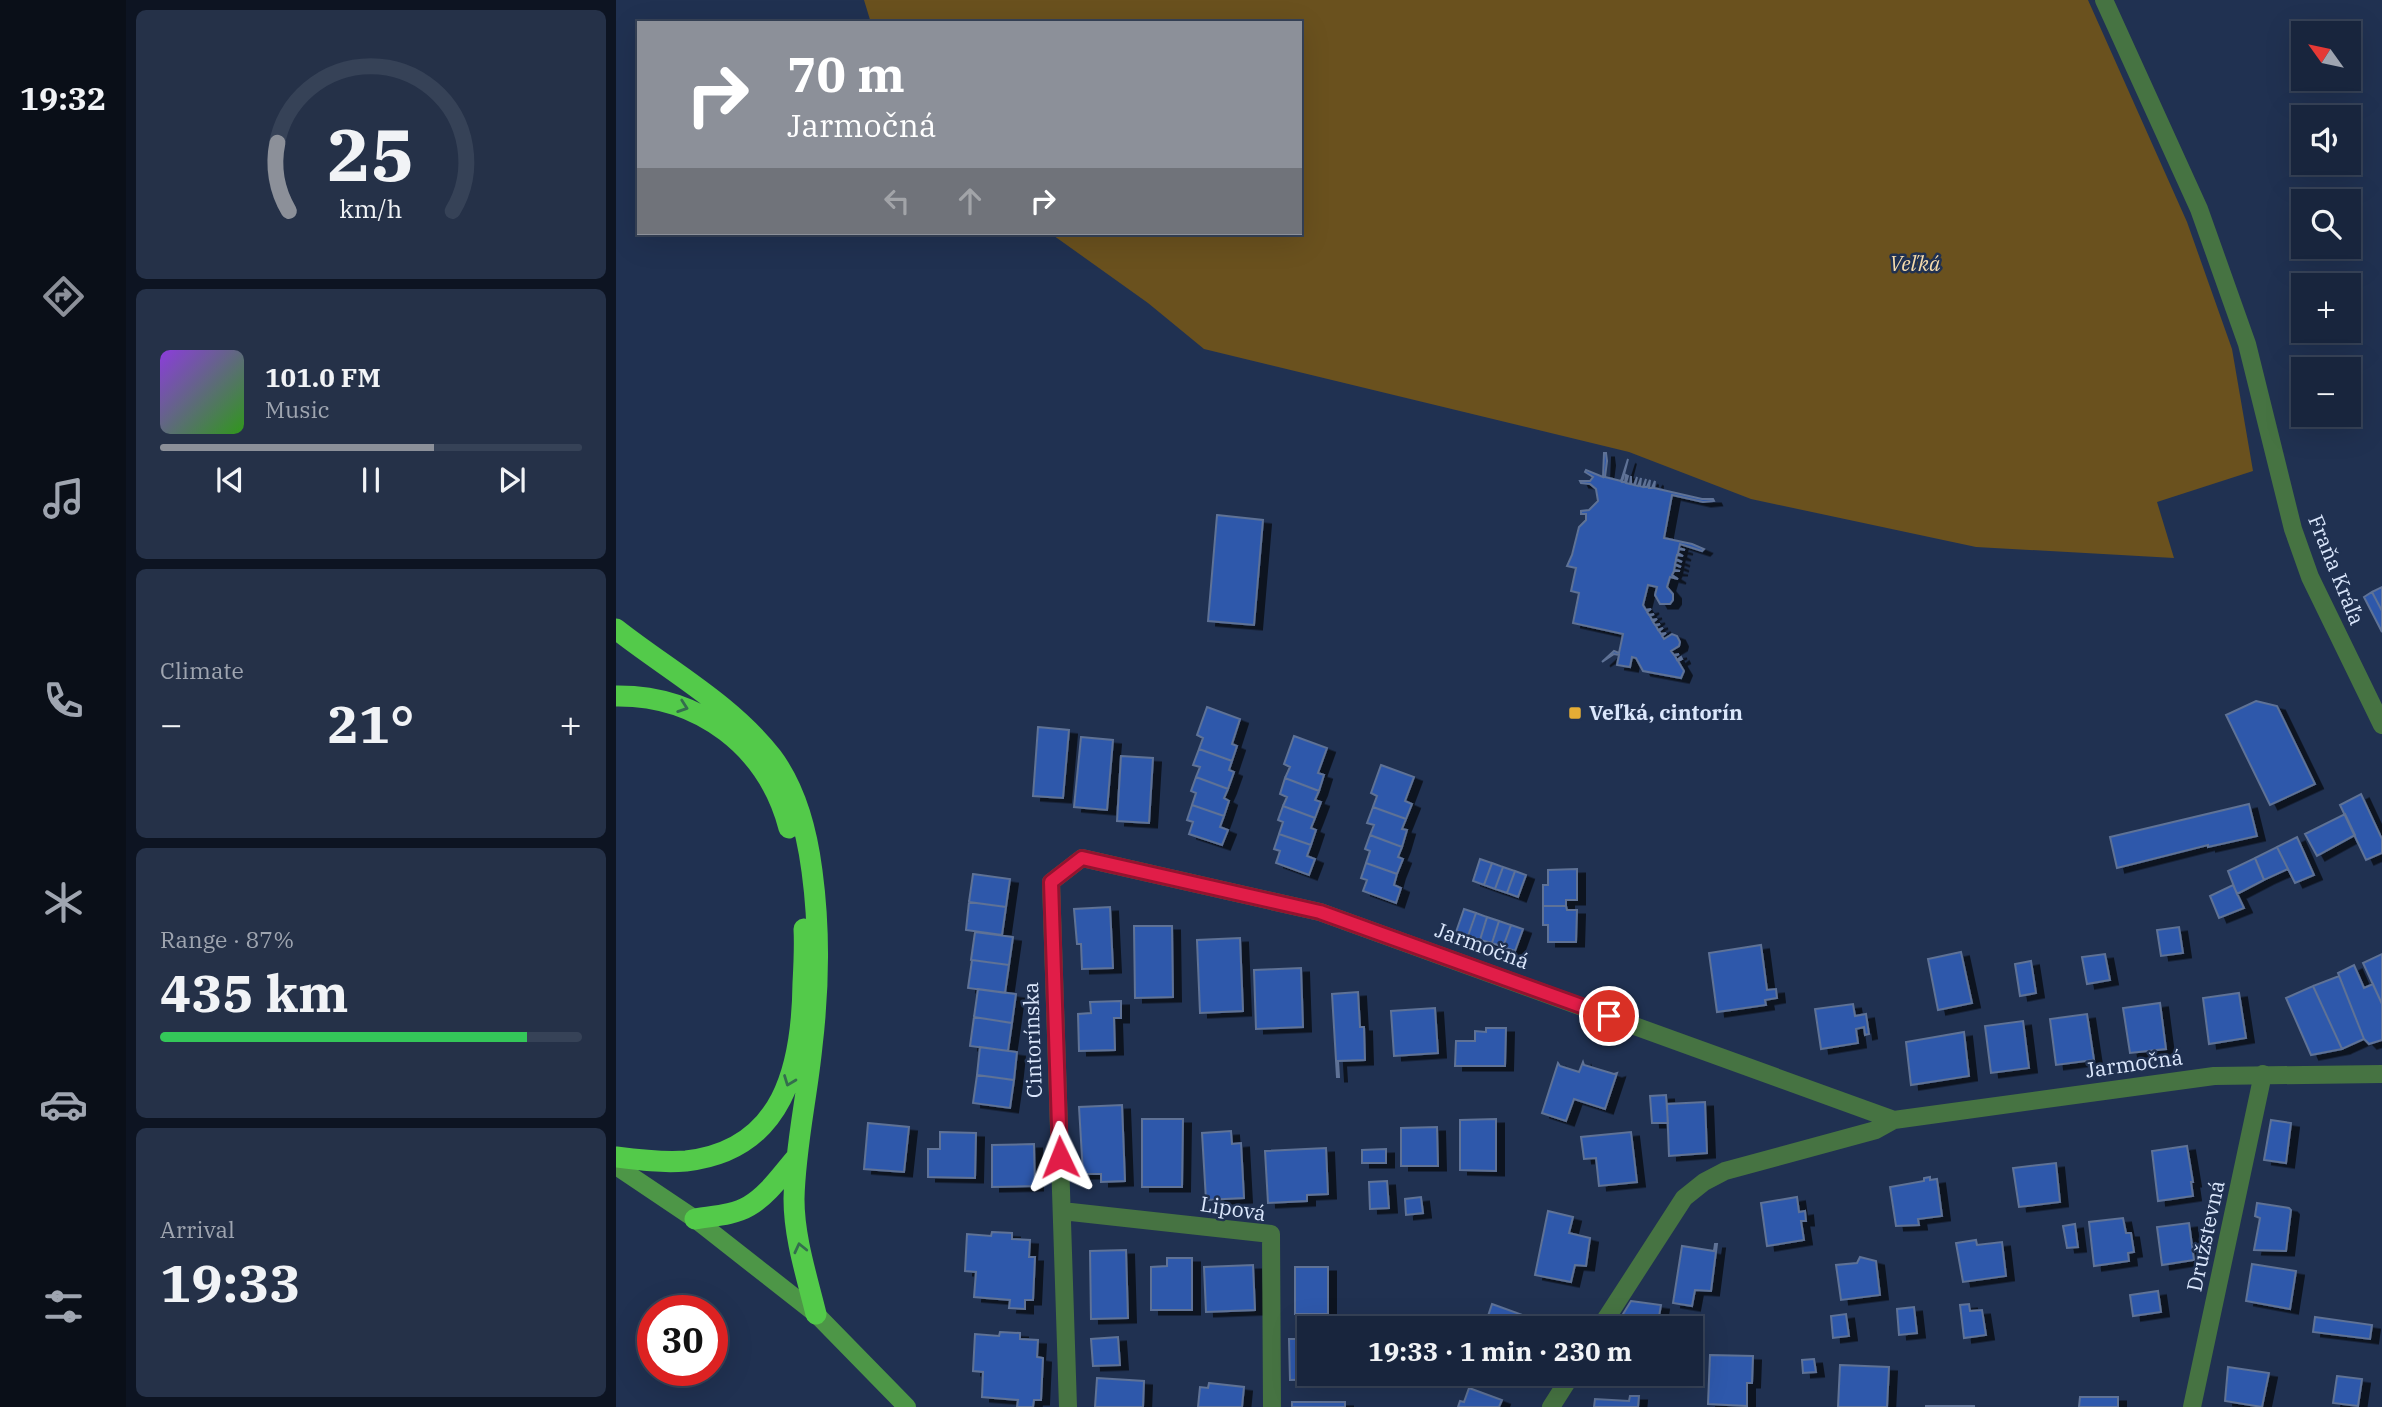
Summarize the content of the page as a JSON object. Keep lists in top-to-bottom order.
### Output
{
  "streets": {
    "street": [
      "Fraňa Kráľa",
      "Jarmočná",
      "Cintorínska",
      "Lipová",
      "Družstevná"
    ]
  },
  "crossings": [
    ["Jarmočná", "Cintorínska"],
    ["Jarmočná", "Družstevná"],
    ["Cintorínska", "Lipová"]
  ],
  "parks": ["Veľká"],
  "places": {
    "transit": ["Veľká, cintorín"]
  },
  "north": "top left",
  "page": {
    "tabs": "19:32",
    "map_buttons": ["+", "−"],
    "turn": ["70 m", "Jarmočná"],
    "song": ["101.0 FM", "Music"],
    "tile": [
      "Climate",
      ["Range · 87%", "435 km"],
      ["Arrival", "19:33"]
    ],
    "heat": ["−", "21°", "+"],
    "limit": "30",
    "trip": "19:33 · 1 min · 230 m",
    "gauge": ["25", "km/h"]
  }
}
